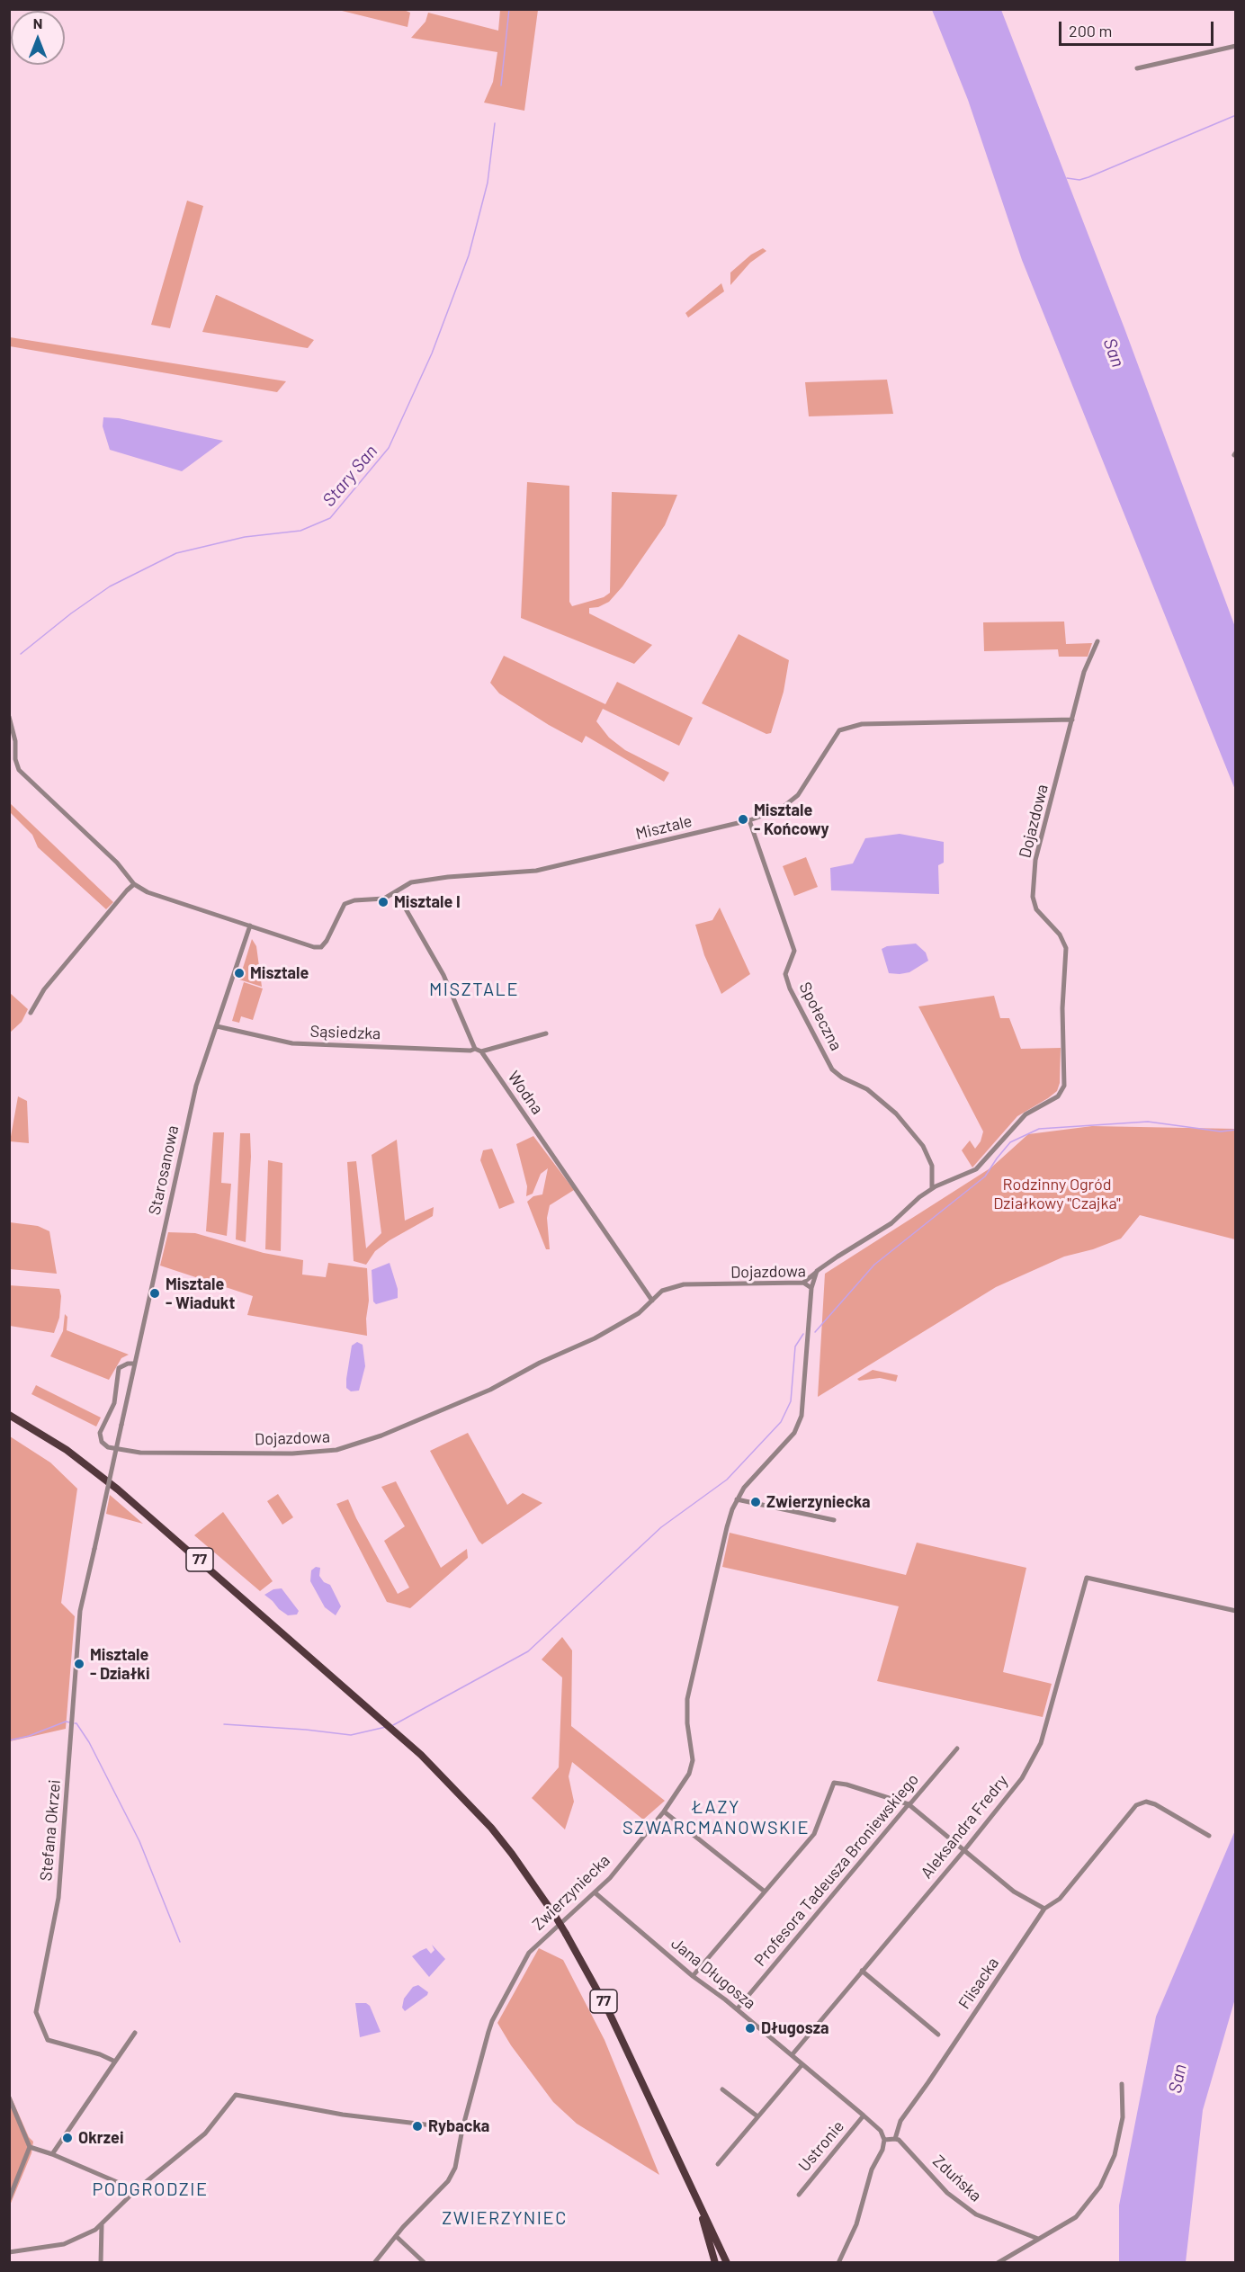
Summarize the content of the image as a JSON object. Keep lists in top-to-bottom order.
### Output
{
  "streets": {
    "main road": ["77"],
    "street": [
      "Dojazdowa",
      "Misztale",
      "Społeczna",
      "Sąsiedzka",
      "Wodna",
      "Starosanowa",
      "Aleksandra Fredry",
      "Stefana Okrzei",
      "Profesora Tadeusza Broniewskiego",
      "Zwierzyniecka",
      "Jana Długosza",
      "Flisacka",
      "Ustronie",
      "Zduńska"
    ]
  },
  "crossings": [
    ["Dojazdowa", "Misztale"],
    ["Dojazdowa", "Społeczna"],
    ["Dojazdowa", "Wodna"],
    ["Dojazdowa", "Starosanowa"],
    ["Dojazdowa", "Zwierzyniecka"],
    ["Misztale", "Społeczna"],
    ["Misztale", "Starosanowa"],
    ["Sąsiedzka", "Starosanowa"],
    ["Starosanowa", "Stefana Okrzei"],
    ["Aleksandra Fredry", "Jana Długosza"],
    ["Profesora Tadeusza Broniewskiego", "Jana Długosza"],
    ["Zwierzyniecka", "Jana Długosza"],
    ["Jana Długosza", "Ustronie"],
    ["Flisacka", "Zduńska"]
  ],
  "districts": [
    "MISZTALE",
    "ŁAZY SZWARCMANOWSKIE",
    "PODGRODZIE",
    "ZWIERZYNIEC"
  ],
  "water": ["San", "Stary San"],
  "parks": ["Rodzinny Ogród Działkowy \"Czajka\""],
  "places": [
    "Misztale - Końcowy",
    "Misztale I",
    "Misztale",
    "Misztale - Wiadukt",
    "Zwierzyniecka",
    "Misztale - Działki",
    "Długosza",
    "Rybacka",
    "Okrzei"
  ],
  "scale_bar": "200 m",
  "north": "top"
}
